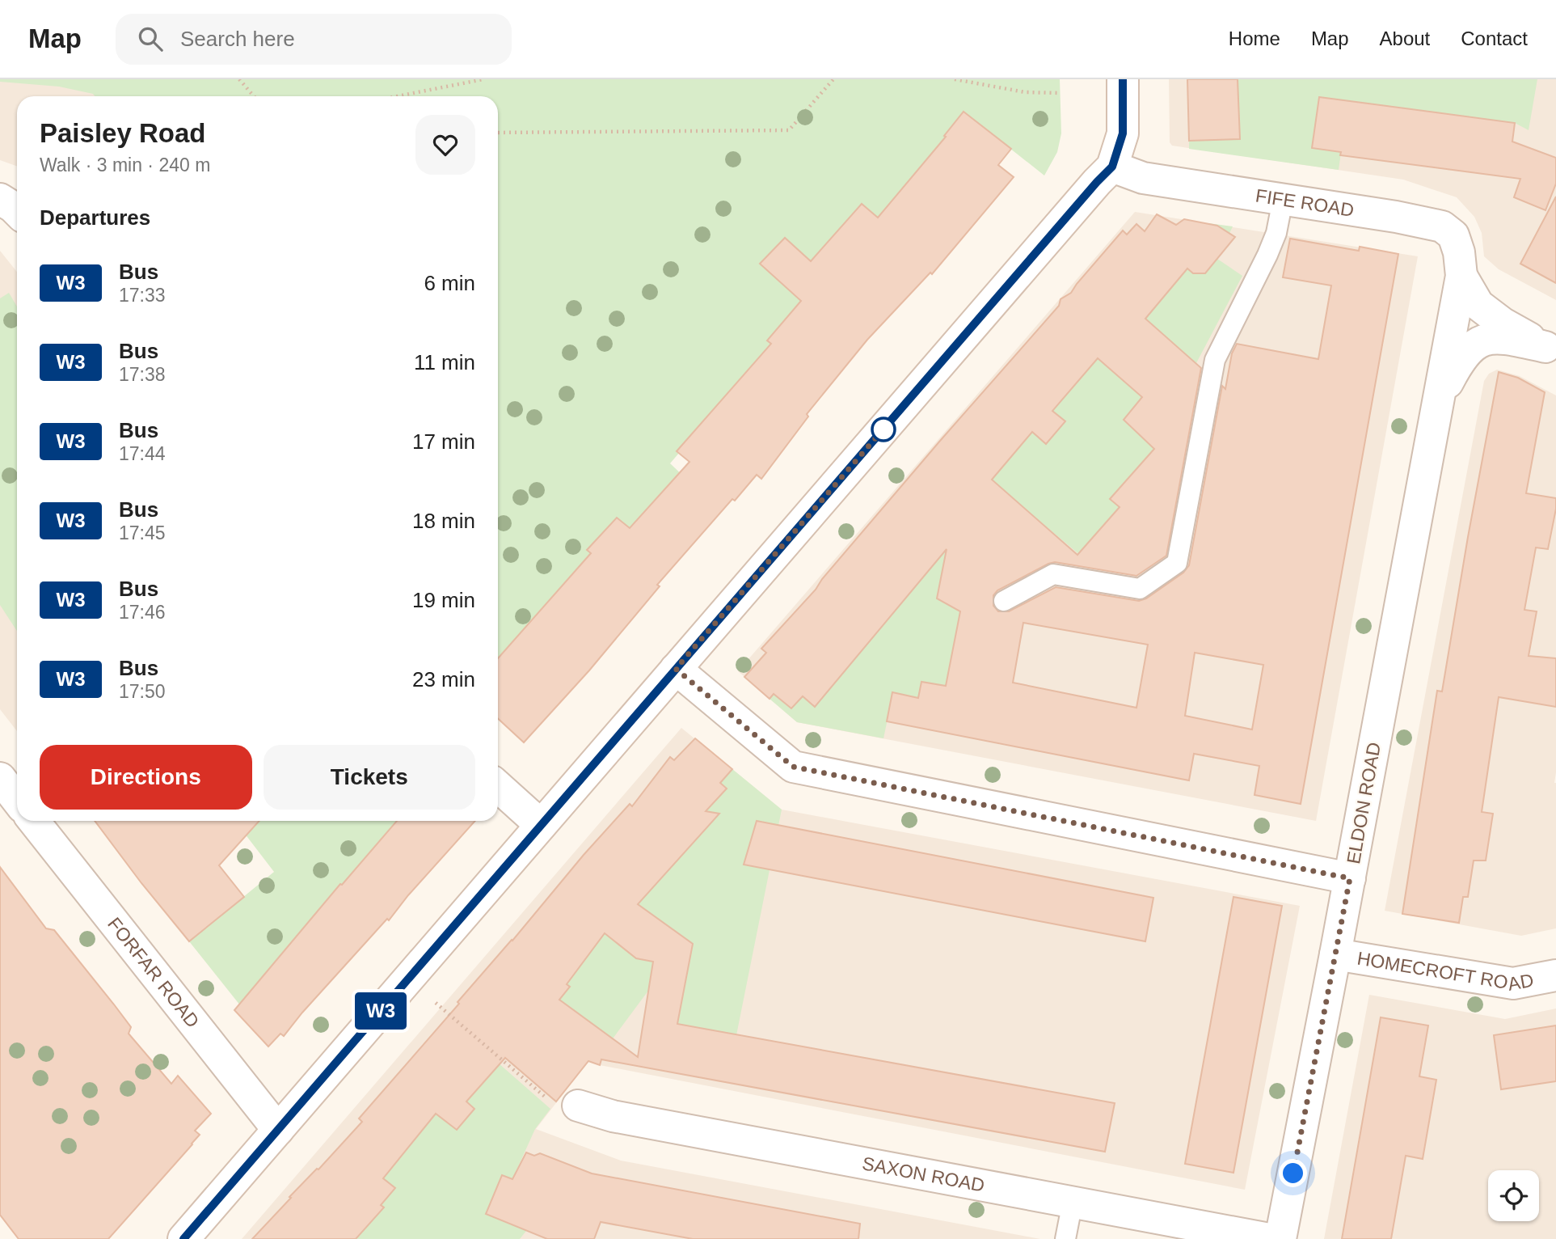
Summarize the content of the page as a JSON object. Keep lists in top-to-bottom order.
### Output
{
  "streets": {
    "street": [
      "FIFE ROAD",
      "ELDON ROAD",
      "HOMECROFT ROAD",
      "FORFAR ROAD",
      "SAXON ROAD"
    ]
  },
  "crossings": [
    ["FIFE ROAD", "ELDON ROAD"],
    ["ELDON ROAD", "HOMECROFT ROAD"]
  ],
  "lines": ["bus line W3"],
  "page": {
    "header": "Map",
    "search": "Search here",
    "nav": [
      "Home",
      "Map",
      "About",
      "Contact"
    ],
    "on_map": "W3",
    "heading": [
      ["Paisley Road", "Walk · 3 min · 240 m"],
      "Departures"
    ],
    "list": [
      {
        "mark": "W3",
        "name": "Bus",
        "note": "17:33",
        "value": "6 min"
      },
      {
        "mark": "W3",
        "name": "Bus",
        "note": "17:38",
        "value": "11 min"
      },
      {
        "mark": "W3",
        "name": "Bus",
        "note": "17:44",
        "value": "17 min"
      },
      {
        "mark": "W3",
        "name": "Bus",
        "note": "17:45",
        "value": "18 min"
      },
      {
        "mark": "W3",
        "name": "Bus",
        "note": "17:46",
        "value": "19 min"
      },
      {
        "mark": "W3",
        "name": "Bus",
        "note": "17:50",
        "value": "23 min"
      }
    ],
    "buttons": ["Directions", "Tickets"]
  }
}
